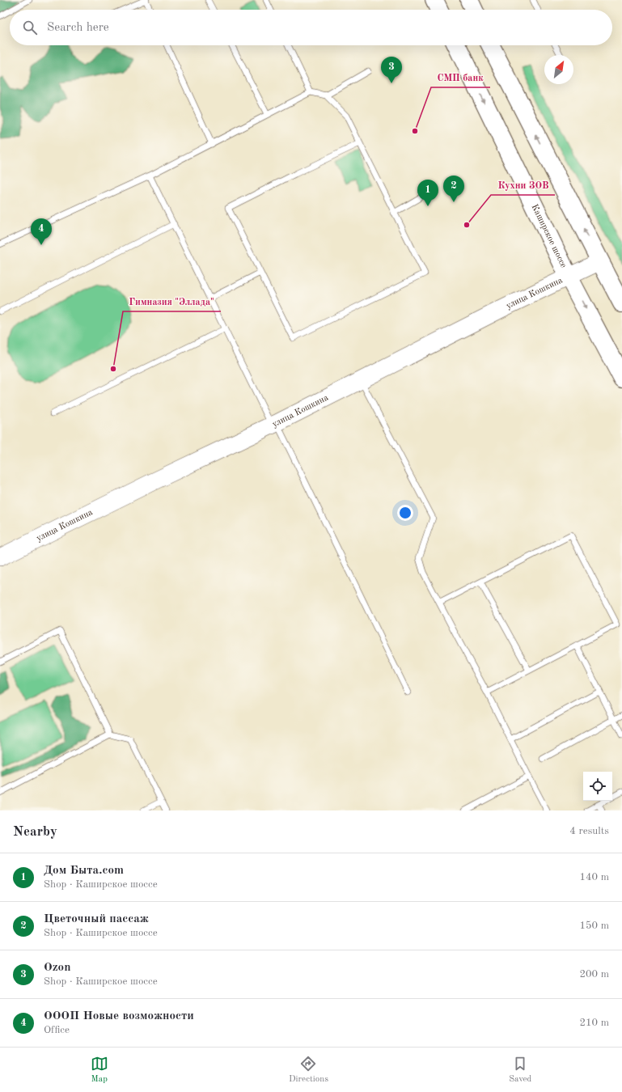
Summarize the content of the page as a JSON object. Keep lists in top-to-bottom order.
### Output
{
  "streets": {
    "main road": ["Каширское шоссе", "улица Кошкина"]
  },
  "crossings": [
    ["Каширское шоссе", "улица Кошкина"]
  ],
  "places": ["СМП банк", "Кухни ЗОВ", "Гимназия \"Эллада\""],
  "north": "top right",
  "page": {
    "search": "Search here",
    "pins": [
      "3",
      "2",
      "1",
      "4"
    ],
    "heading": ["Nearby", "4 results"],
    "list": [
      {
        "mark": "1",
        "name": "Дом Быта.com",
        "note": "Shop · Каширское шоссе",
        "value": "140 m"
      },
      {
        "mark": "2",
        "name": "Цветочный пассаж",
        "note": "Shop · Каширское шоссе",
        "value": "150 m"
      },
      {
        "mark": "3",
        "name": "Ozon",
        "note": "Shop · Каширское шоссе",
        "value": "200 m"
      },
      {
        "mark": "4",
        "name": "ОООП Новые возможности",
        "note": "Office",
        "value": "210 m"
      }
    ],
    "nav": ["Map", "Directions", "Saved"]
  }
}
